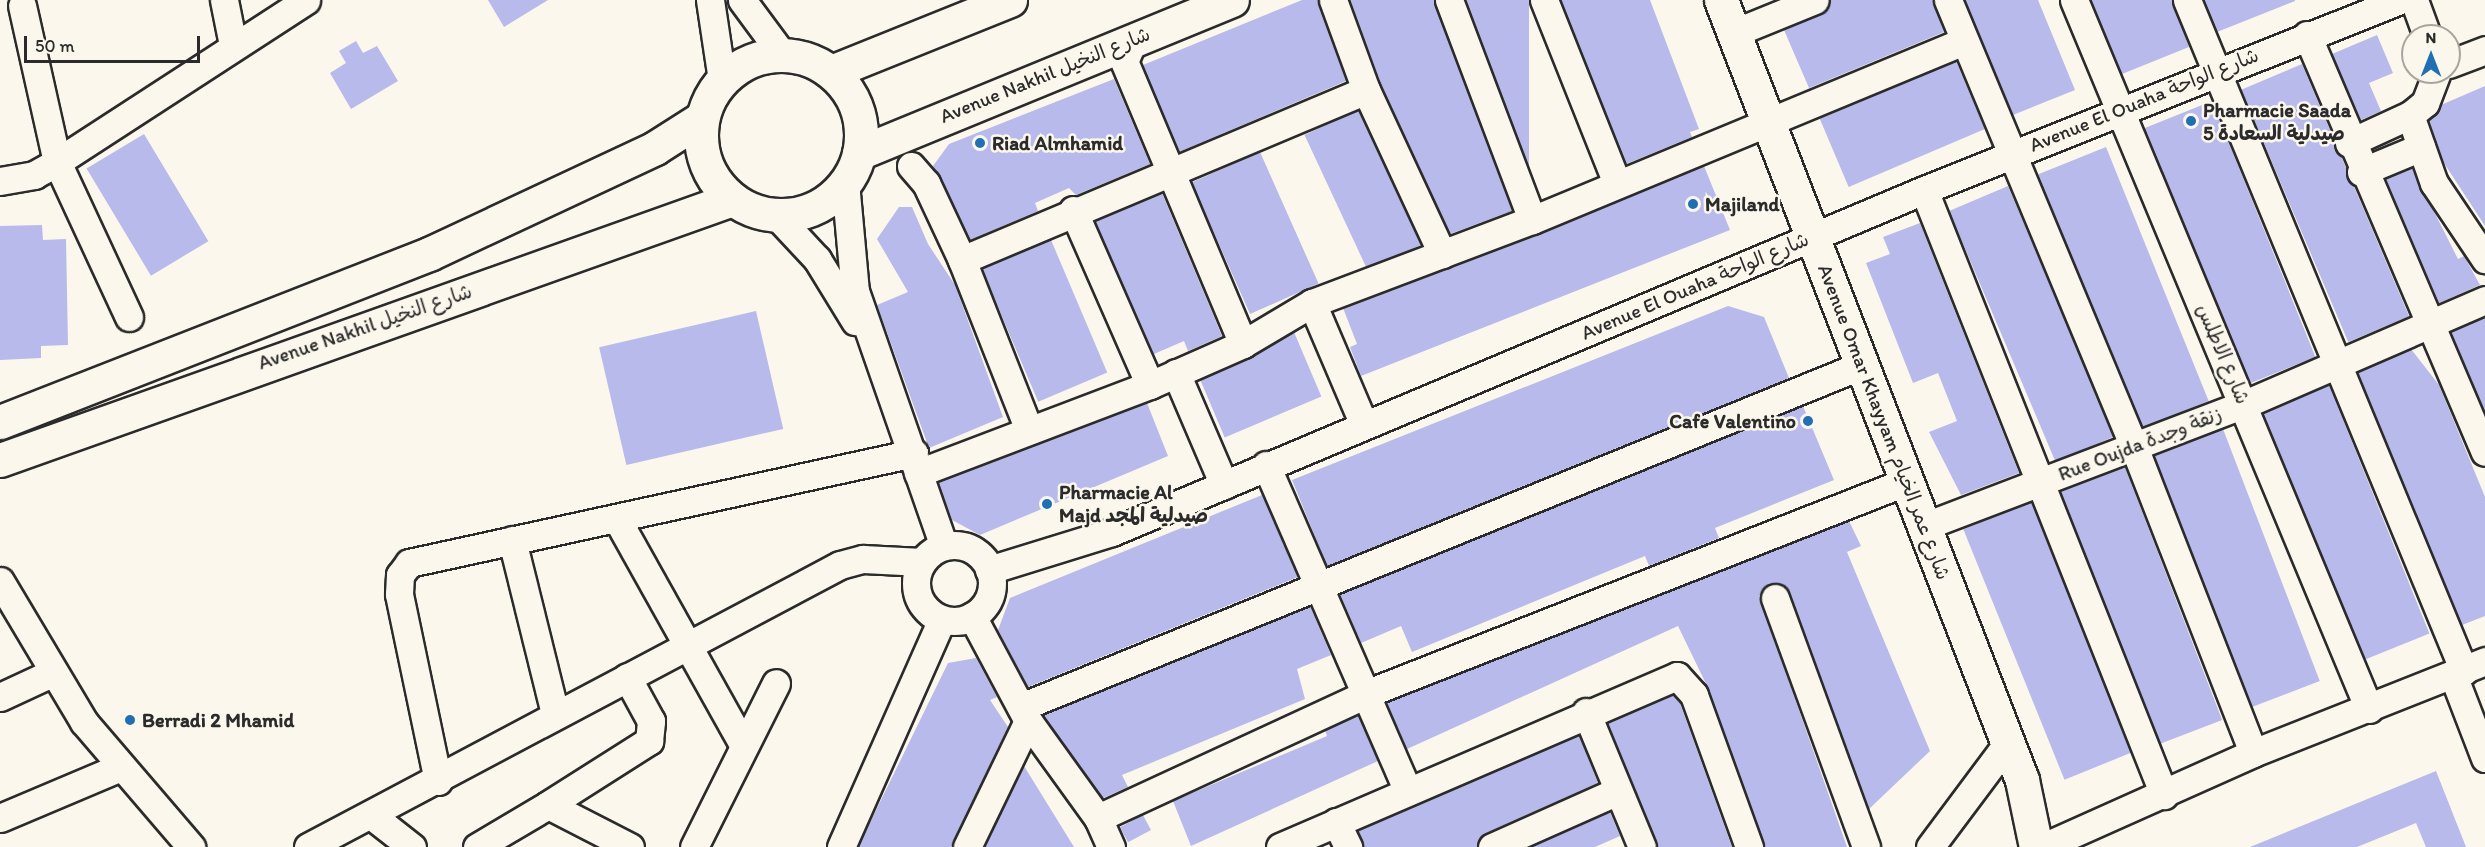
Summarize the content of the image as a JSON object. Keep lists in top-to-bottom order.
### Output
{
  "streets": {
    "street": [
      "Avenue Nakhil شارع النخيل",
      "Avenue El Ouaha شارع الواحة",
      "شارع الاطلس",
      "Avenue Omar Khayyam شارع عمر الخيام",
      "Rue Oujda زنقة وجدة"
    ]
  },
  "crossings": [
    ["Avenue El Ouaha شارع الواحة", "شارع الاطلس"],
    ["Avenue El Ouaha شارع الواحة", "Avenue Omar Khayyam شارع عمر الخيام"],
    ["شارع الاطلس", "Rue Oujda زنقة وجدة"],
    ["Avenue Omar Khayyam شارع عمر الخيام", "Rue Oujda زنقة وجدة"]
  ],
  "places": [
    "Pharmacie Saada 5 صيدلية السعادة",
    "Riad Almhamid",
    "Majiland",
    "Cafe Valentino",
    "Pharmacie Al Majd صيدلية المجد",
    "Berradi 2 Mhamid"
  ],
  "scale_bar": "50 m",
  "north": "top"
}
